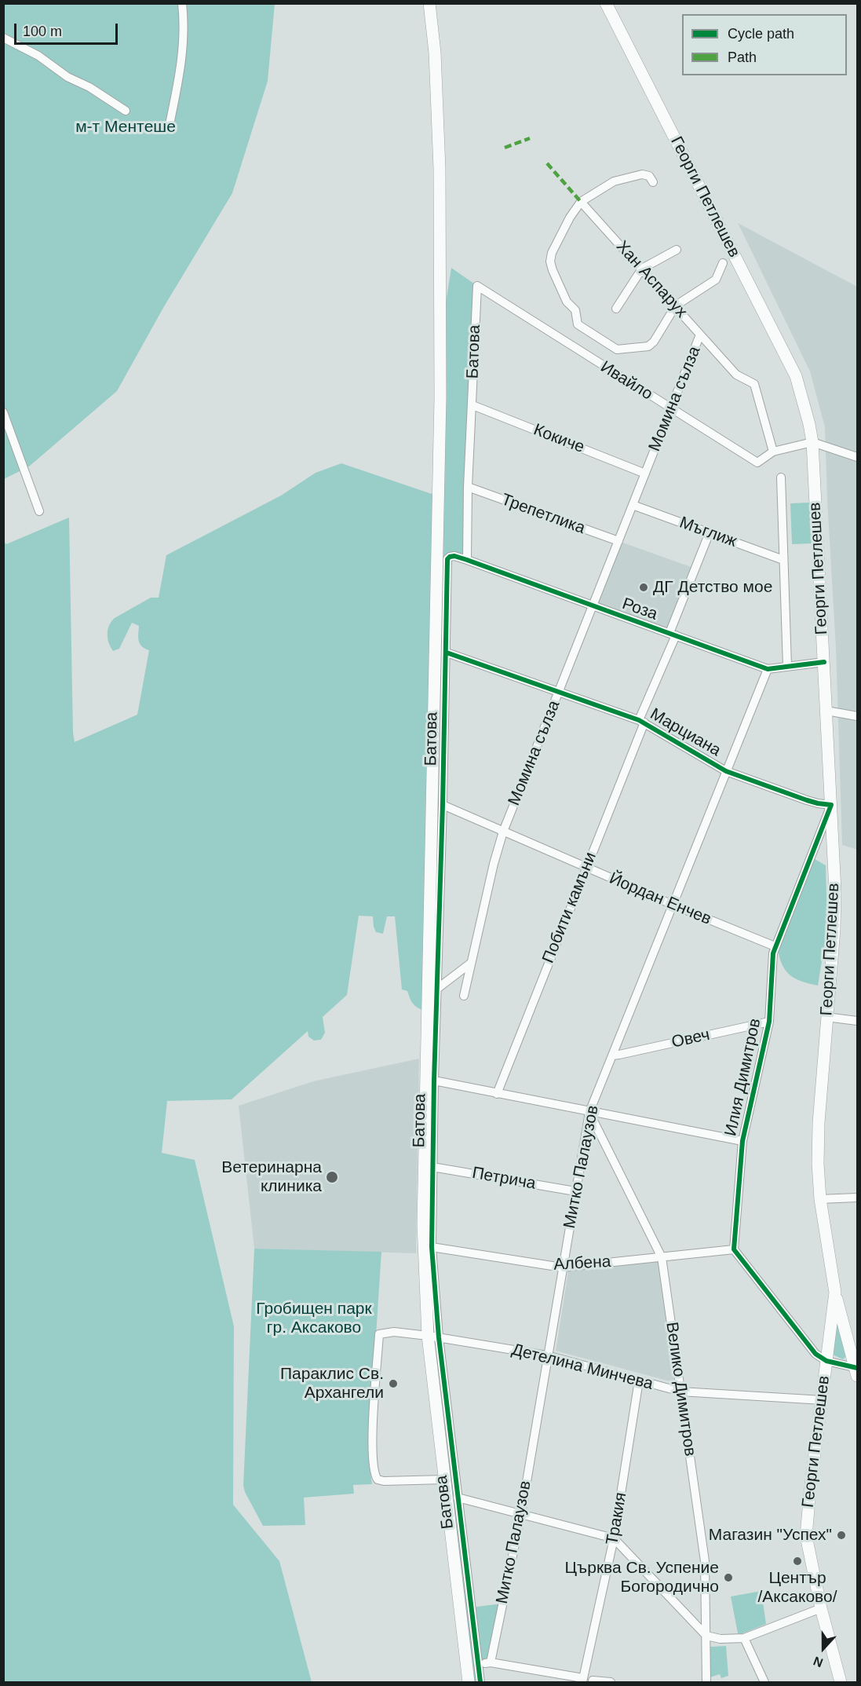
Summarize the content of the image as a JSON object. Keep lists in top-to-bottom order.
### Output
{
  "streets": {
    "main road": ["Георги Петлешев"],
    "street": [
      "Хан Аспарух",
      "Батова",
      "Ивайло",
      "Момина сълза",
      "Кокиче",
      "Трепетлика",
      "Мъглиж",
      "Роза",
      "Марциана",
      "Йордан Енчев",
      "Побити камъни",
      "Овеч",
      "Илия Димитров",
      "Митко Палаузов",
      "Петрича",
      "Албена",
      "Детелина Минчева",
      "Велико Димитров",
      "Тракия"
    ]
  },
  "crossings": [
    ["Георги Петлешев", "Ивайло"],
    ["Георги Петлешев", "Роза"],
    ["Георги Петлешев", "Марциана"],
    ["Георги Петлешев", "Илия Димитров"],
    ["Георги Петлешев", "Детелина Минчева"],
    ["Хан Аспарух", "Ивайло"],
    ["Хан Аспарух", "Момина сълза"],
    ["Батова", "Ивайло"],
    ["Батова", "Кокиче"],
    ["Батова", "Трепетлика"],
    ["Батова", "Роза"],
    ["Батова", "Марциана"],
    ["Батова", "Йордан Енчев"],
    ["Батова", "Петрича"],
    ["Батова", "Албена"],
    ["Батова", "Детелина Минчева"],
    ["Ивайло", "Момина сълза"],
    ["Момина сълза", "Кокиче"],
    ["Момина сълза", "Трепетлика"],
    ["Момина сълза", "Мъглиж"],
    ["Момина сълза", "Роза"],
    ["Момина сълза", "Марциана"],
    ["Момина сълза", "Йордан Енчев"],
    ["Мъглиж", "Побити камъни"],
    ["Роза", "Побити камъни"],
    ["Роза", "Митко Палаузов"],
    ["Марциана", "Побити камъни"],
    ["Марциана", "Илия Димитров"],
    ["Марциана", "Митко Палаузов"],
    ["Йордан Енчев", "Побити камъни"],
    ["Йордан Енчев", "Илия Димитров"],
    ["Йордан Енчев", "Митко Палаузов"],
    ["Овеч", "Илия Димитров"],
    ["Овеч", "Митко Палаузов"],
    ["Илия Димитров", "Албена"],
    ["Митко Палаузов", "Петрича"],
    ["Митко Палаузов", "Албена"],
    ["Митко Палаузов", "Детелина Минчева"],
    ["Митко Палаузов", "Велико Димитров"],
    ["Албена", "Велико Димитров"],
    ["Детелина Минчева", "Велико Димитров"],
    ["Детелина Минчева", "Тракия"]
  ],
  "parks": ["м-т Ментeше", "Гробищен парк гр. Аксаково"],
  "places": [
    "ДГ Детство мое",
    "Ветеринарна клиника",
    "Параклис Св. Архангели",
    "Магазин \"Успех\"",
    "Център /Аксаково/",
    "Църква Св. Успение Богородично"
  ],
  "legend": ["Cycle path", "Path"],
  "scale_bar": "100 m",
  "north": "bottom"
}
